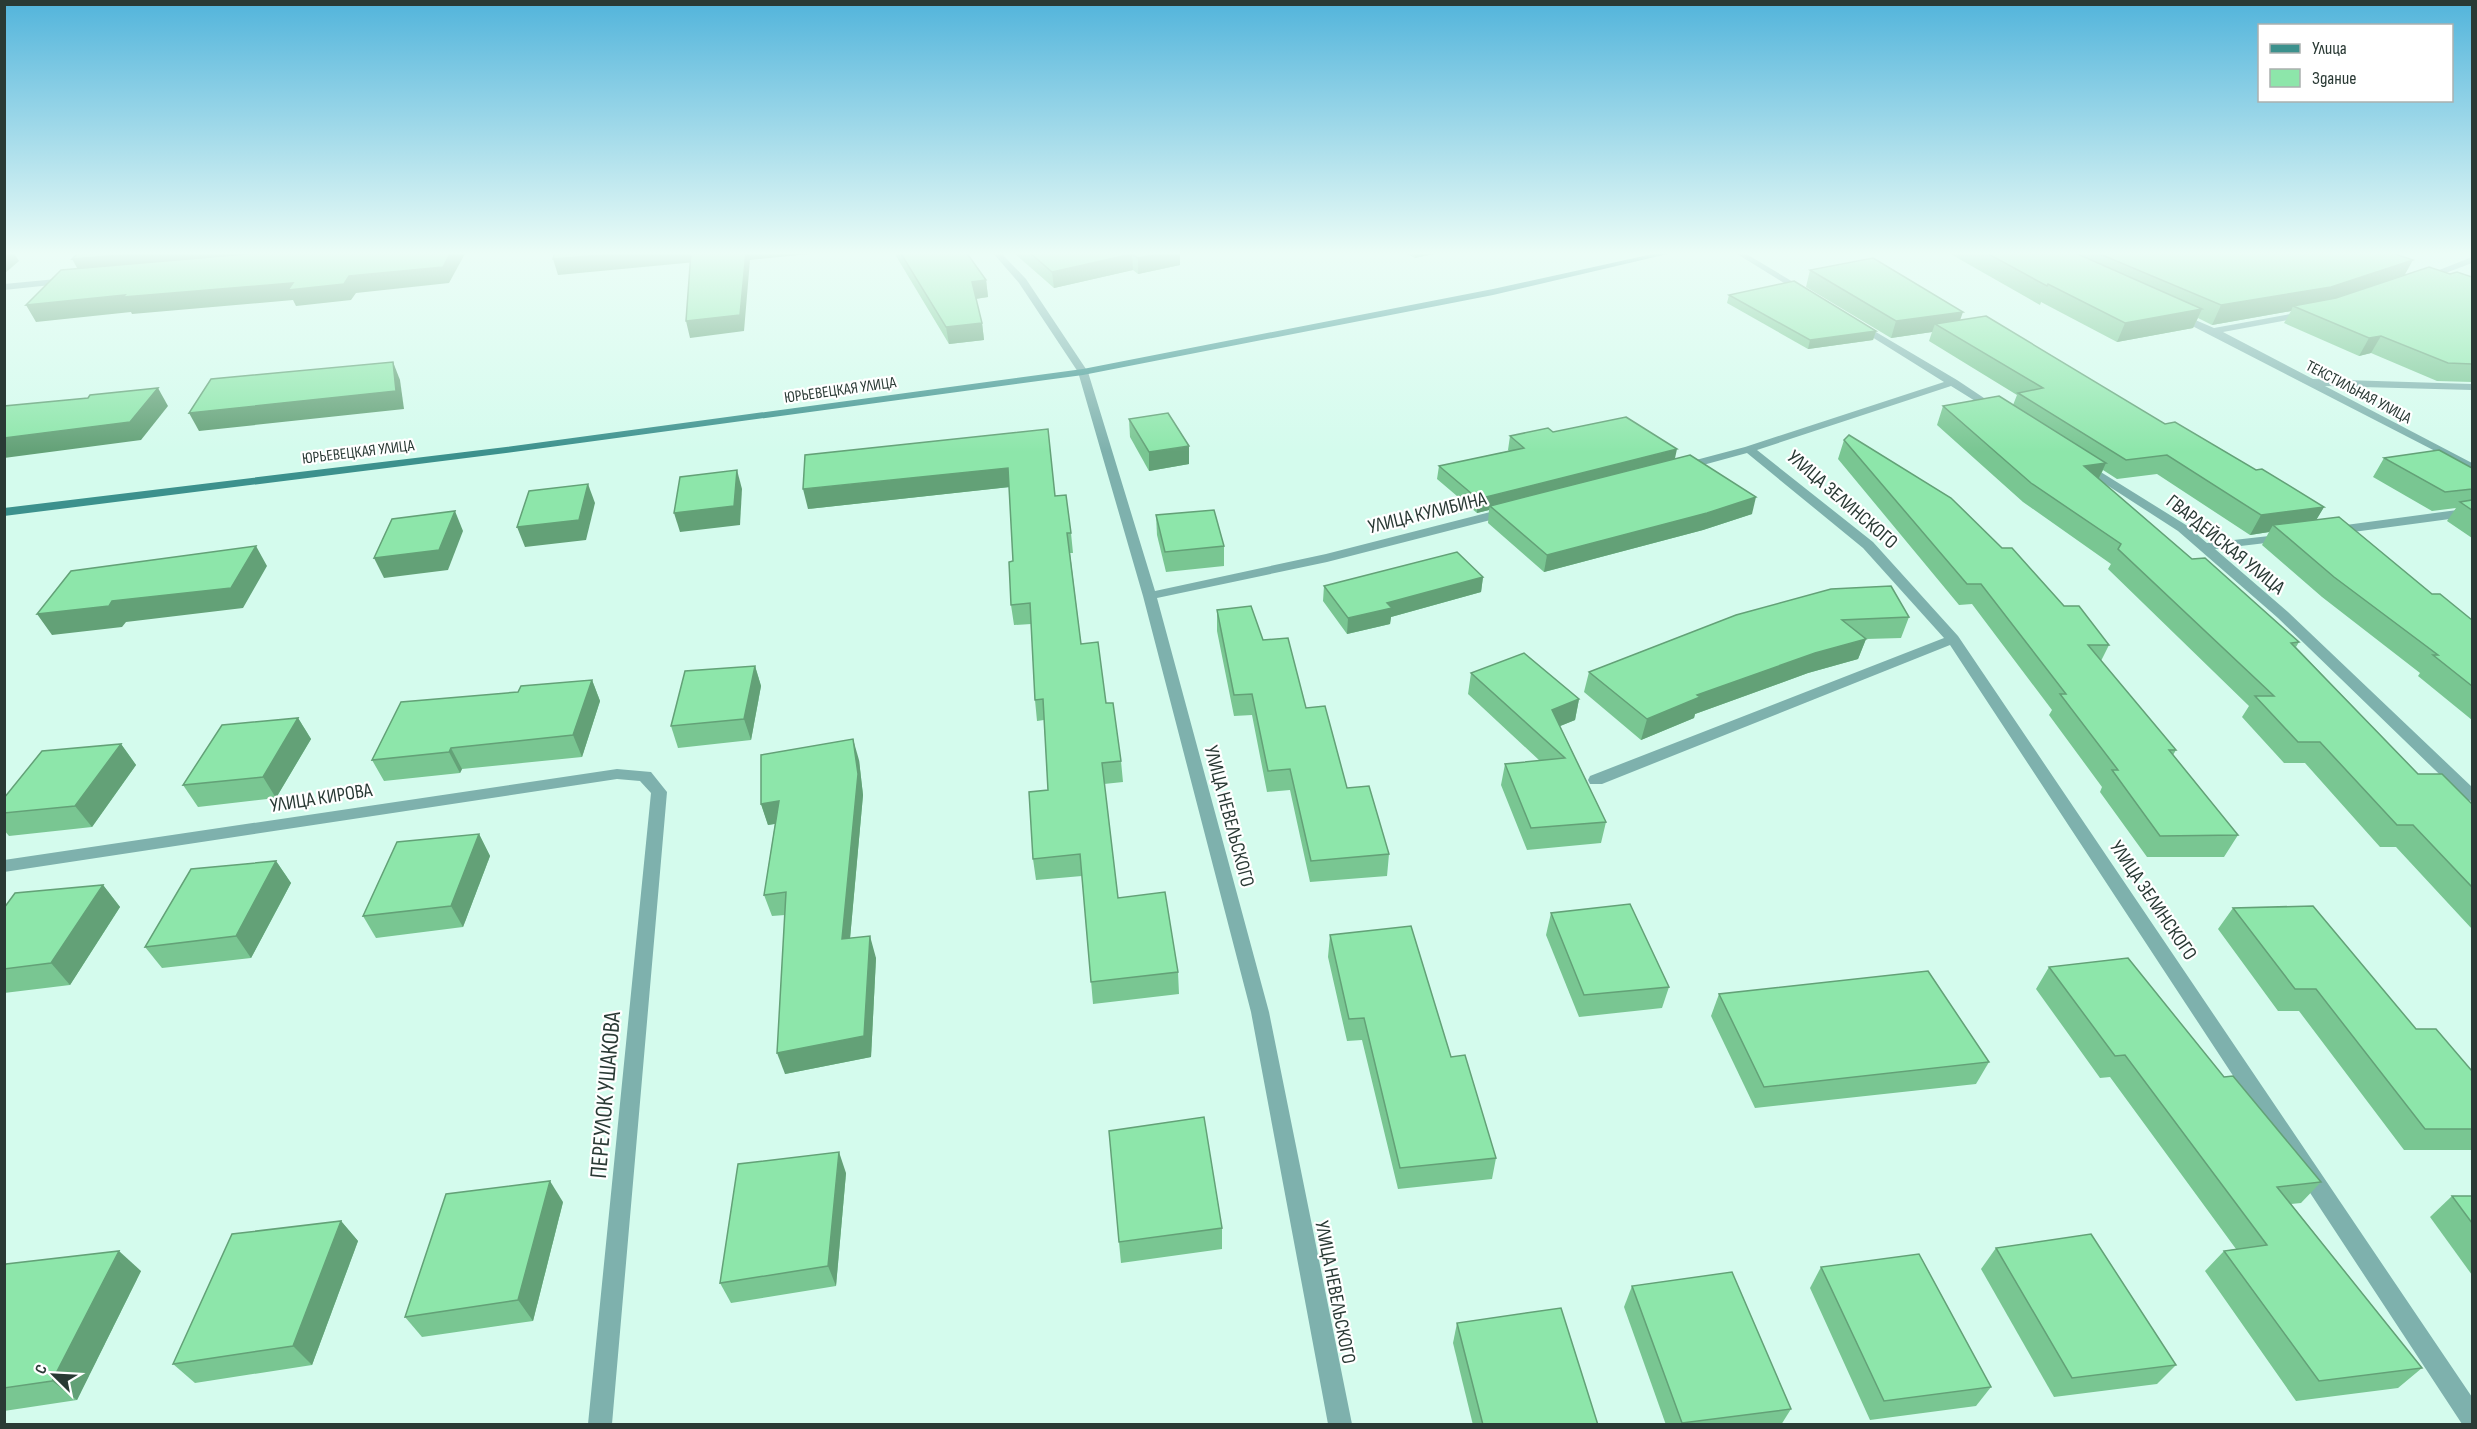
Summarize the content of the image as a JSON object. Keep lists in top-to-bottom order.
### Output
{
  "streets": {
    "main road": ["ЮРЬЕВЕЦКАЯ УЛИЦА"],
    "street": [
      "ТЕКСТИЛЬНАЯ УЛИЦА",
      "УЛИЦА ЗЕЛИНСКОГО",
      "УЛИЦА КУЛИБИНА",
      "ГВАРДЕЙСКАЯ УЛИЦА",
      "УЛИЦА КИРОВА",
      "УЛИЦА НЕВЕЛЬСКОГО",
      "ПЕРЕУЛОК УШАКОВА"
    ]
  },
  "crossings": [
    ["ЮРЬЕВЕЦКАЯ УЛИЦА", "УЛИЦА НЕВЕЛЬСКОГО"],
    ["УЛИЦА КУЛИБИНА", "УЛИЦА НЕВЕЛЬСКОГО"],
    ["УЛИЦА КИРОВА", "ПЕРЕУЛОК УШАКОВА"]
  ],
  "legend": ["Улица", "Здание"],
  "north": "top left"
}
